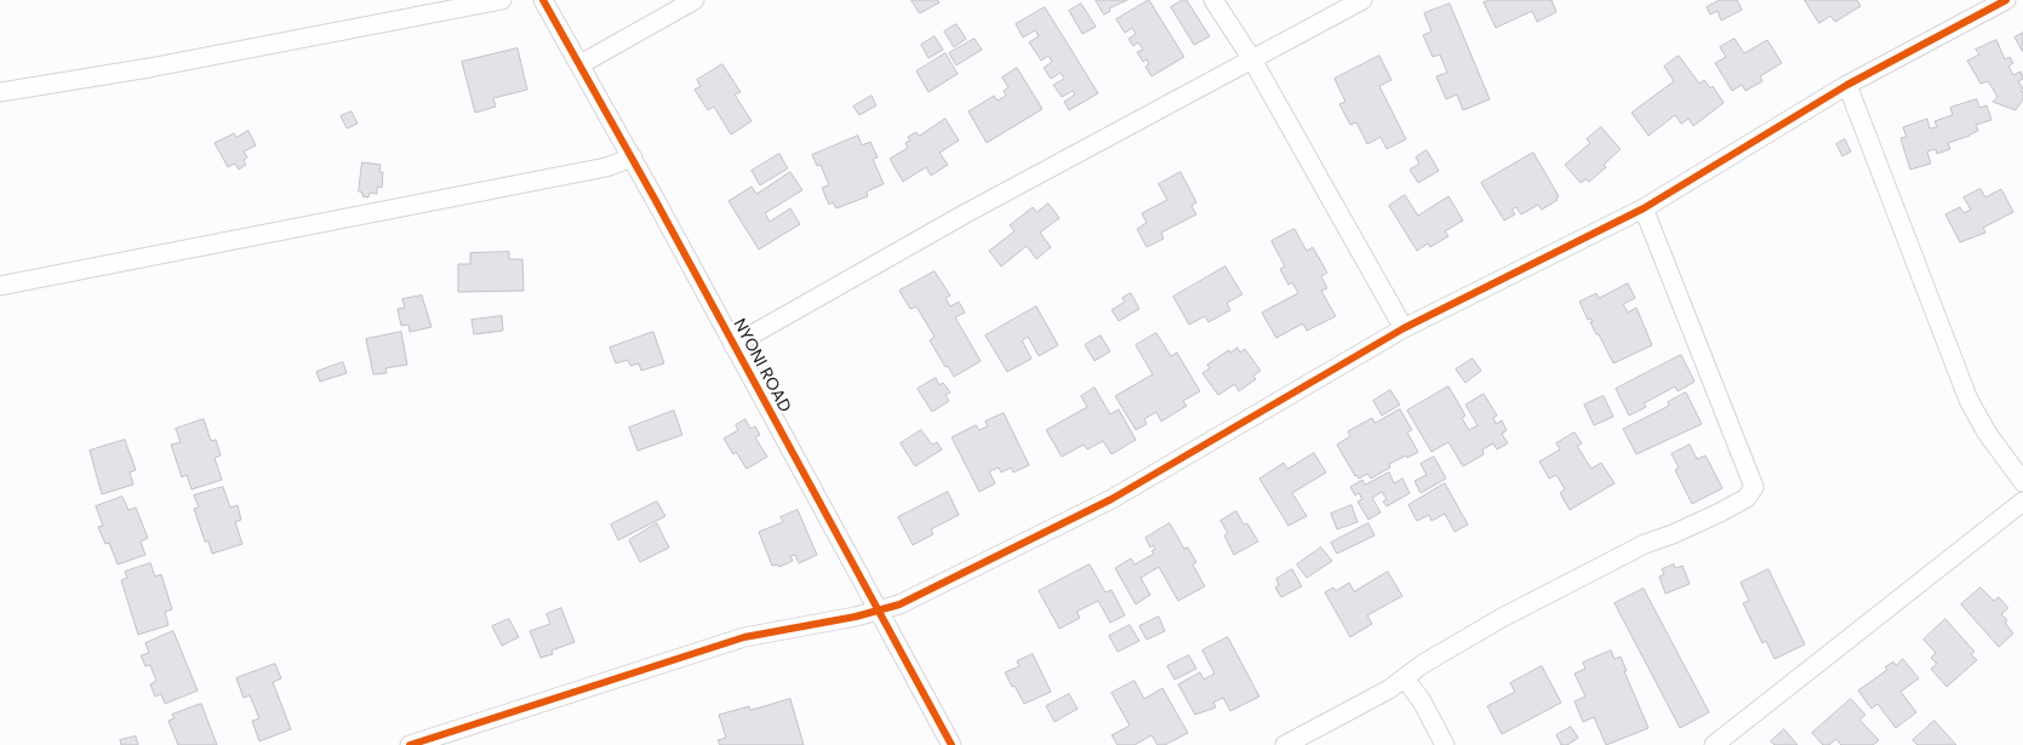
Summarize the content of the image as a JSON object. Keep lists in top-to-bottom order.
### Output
{
  "streets": {
    "street": ["NYONI ROAD"]
  }
}
